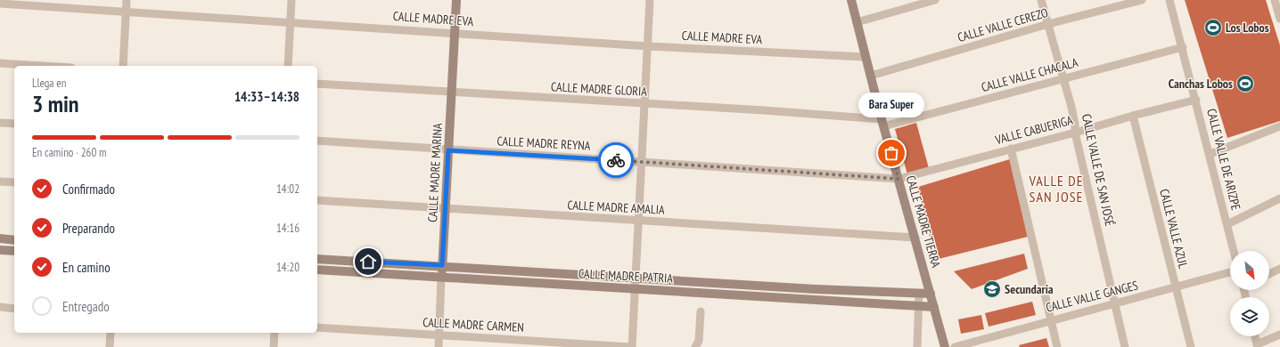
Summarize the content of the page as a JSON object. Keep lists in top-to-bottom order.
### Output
{
  "streets": {
    "street": [
      "CALLE MADRE EVA",
      "CALLE VALLE CEREZO",
      "CALLE VALLE CHACALA",
      "CALLE MADRE GLORIA",
      "VALLE CABUERIGA",
      "CALLE MADRE REYNA",
      "CALLE VALLE DE ARIZPE",
      "CALLE VALLE DE SAN JOSÉ",
      "CALLE MADRE MARINA",
      "CALLE MADRE AMALIA",
      "CALLE MADRE TIERRA",
      "CALLE VALLE AZUL",
      "CALLE MADRE PATRIA",
      "CALLE VALLE GANGES",
      "CALLE MADRE CARMEN"
    ]
  },
  "crossings": [
    ["CALLE MADRE EVA", "CALLE MADRE MARINA"],
    ["CALLE MADRE EVA", "CALLE MADRE TIERRA"],
    ["CALLE VALLE CEREZO", "CALLE VALLE DE SAN JOSÉ"],
    ["CALLE VALLE CEREZO", "CALLE MADRE TIERRA"],
    ["CALLE VALLE CHACALA", "CALLE MADRE GLORIA"],
    ["CALLE VALLE CHACALA", "CALLE VALLE DE ARIZPE"],
    ["CALLE VALLE CHACALA", "CALLE VALLE DE SAN JOSÉ"],
    ["CALLE VALLE CHACALA", "CALLE MADRE TIERRA"],
    ["CALLE MADRE GLORIA", "CALLE MADRE MARINA"],
    ["CALLE MADRE GLORIA", "CALLE MADRE TIERRA"],
    ["VALLE CABUERIGA", "CALLE MADRE REYNA"],
    ["VALLE CABUERIGA", "CALLE VALLE DE ARIZPE"],
    ["VALLE CABUERIGA", "CALLE VALLE DE SAN JOSÉ"],
    ["VALLE CABUERIGA", "CALLE MADRE TIERRA"],
    ["VALLE CABUERIGA", "CALLE VALLE AZUL"],
    ["CALLE MADRE REYNA", "CALLE MADRE MARINA"],
    ["CALLE MADRE REYNA", "CALLE MADRE TIERRA"],
    ["CALLE VALLE DE SAN JOSÉ", "CALLE VALLE GANGES"],
    ["CALLE MADRE MARINA", "CALLE MADRE AMALIA"],
    ["CALLE MADRE MARINA", "CALLE MADRE PATRIA"],
    ["CALLE MADRE MARINA", "CALLE MADRE CARMEN"],
    ["CALLE MADRE AMALIA", "CALLE MADRE TIERRA"],
    ["CALLE MADRE TIERRA", "CALLE MADRE PATRIA"],
    ["CALLE VALLE AZUL", "CALLE VALLE GANGES"]
  ],
  "districts": ["VALLE DE SAN JOSE"],
  "places": {
    "sports": ["Los Lobos", "Canchas Lobos"],
    "other": ["Bara Super"],
    "school or university": ["Secundaria"]
  },
  "north": "bottom right",
  "page": {
    "heading": ["3 min", "Llega en", "14:33–14:38"],
    "bubble": "Bara Super",
    "bar": "En camino · 260 m",
    "list": [
      ["Confirmado", "14:02"],
      ["Preparando", "14:16"],
      ["En camino", "14:20"],
      "Entregado"
    ]
  }
}
